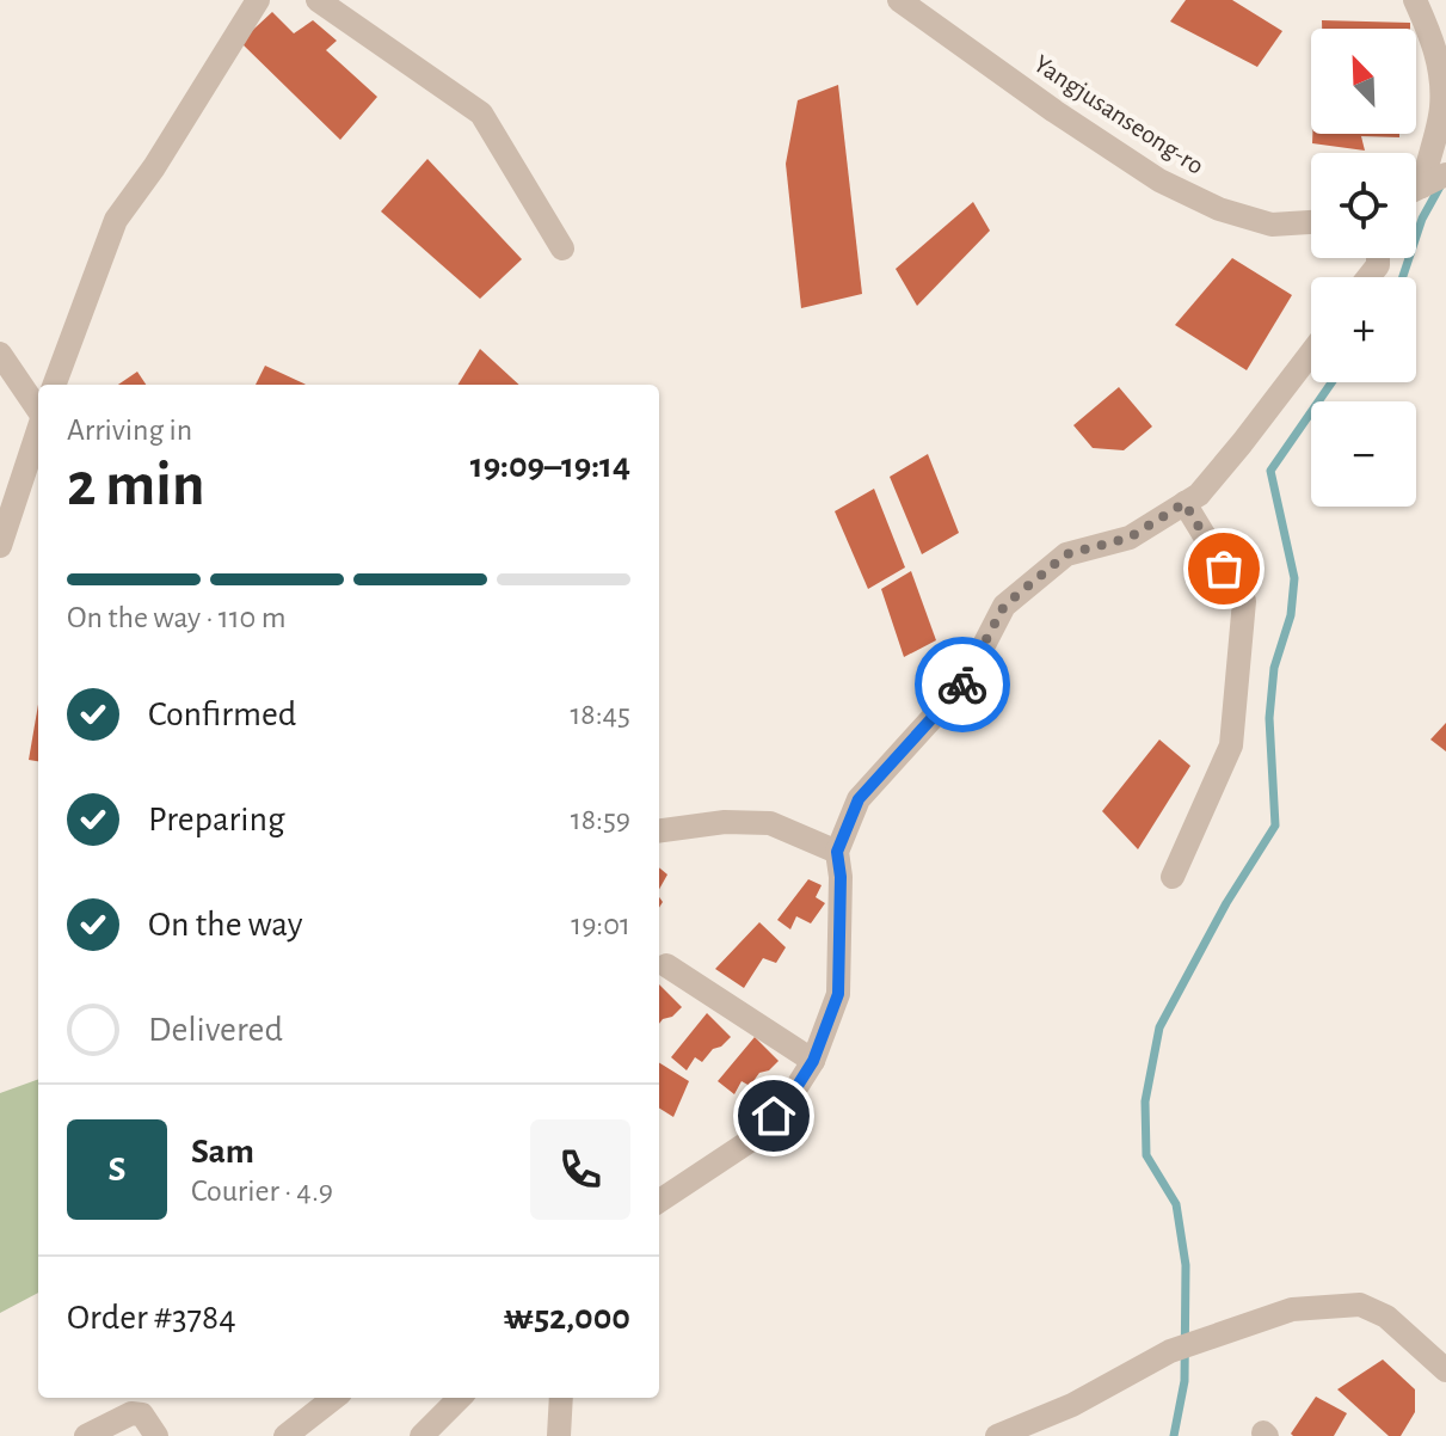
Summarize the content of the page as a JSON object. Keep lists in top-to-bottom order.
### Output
{
  "streets": {
    "street": ["Yangjusanseong-ro"]
  },
  "north": "top left",
  "page": {
    "map_buttons": ["+", "−"],
    "heading": ["2 min", "Arriving in", "19:09–19:14"],
    "panel": [
      "Sam",
      "Courier · 4.9",
      "Order #3784",
      "₩52,000"
    ],
    "bar": "On the way · 110 m",
    "list": [
      ["Confirmed", "18:45"],
      ["Preparing", "18:59"],
      ["On the way", "19:01"],
      "Delivered"
    ],
    "round": "S"
  }
}
